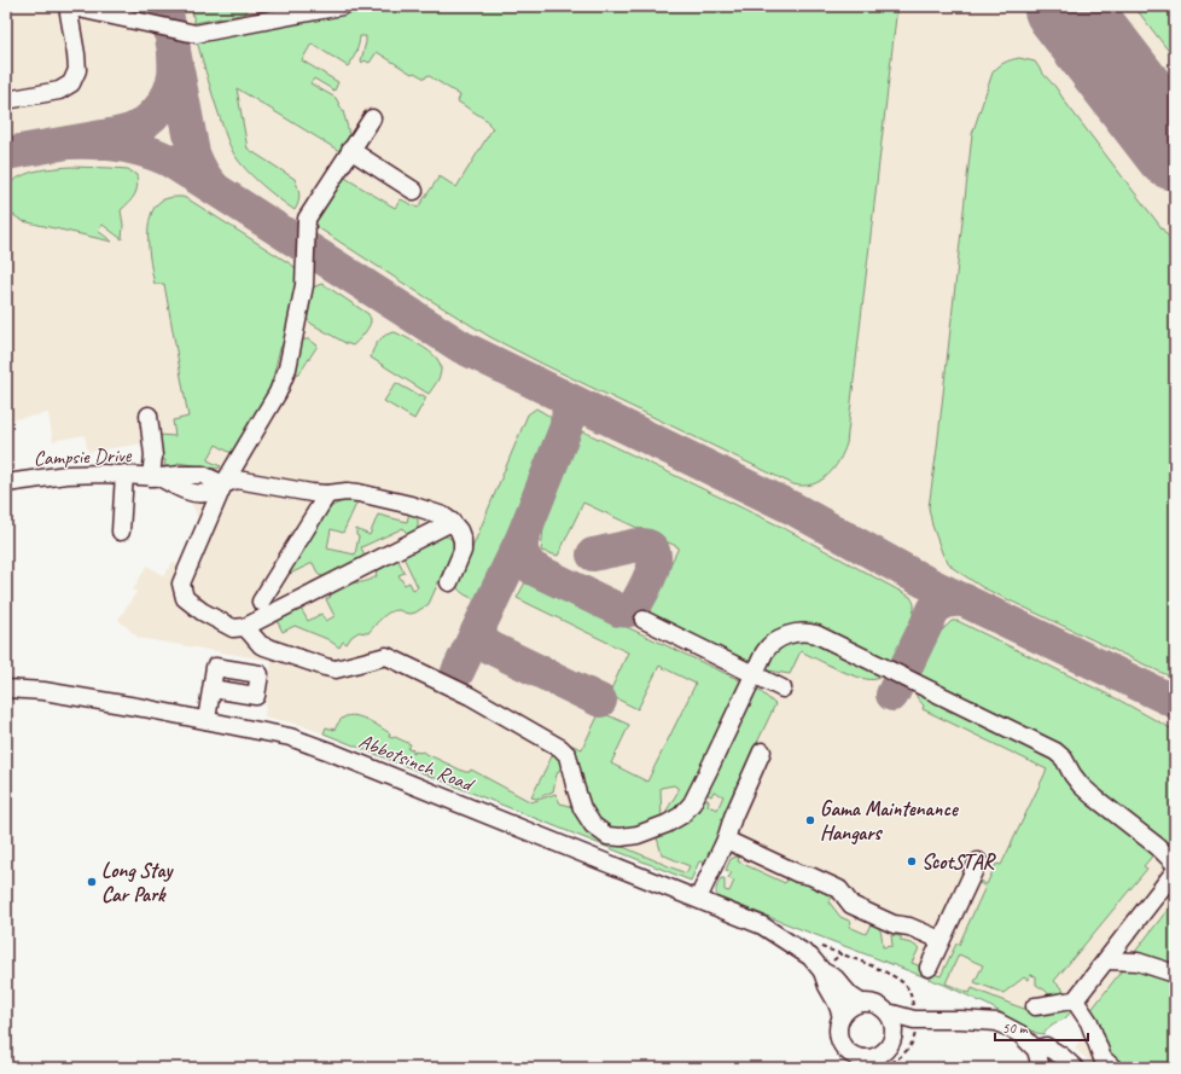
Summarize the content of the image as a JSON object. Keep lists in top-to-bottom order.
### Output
{
  "streets": {
    "street": ["Campsie Drive", "Abbotsinch Road"]
  },
  "places": ["Gama Maintenance Hangars", "ScotSTAR", "Long Stay Car Park"],
  "scale_bar": "50 m"
}
